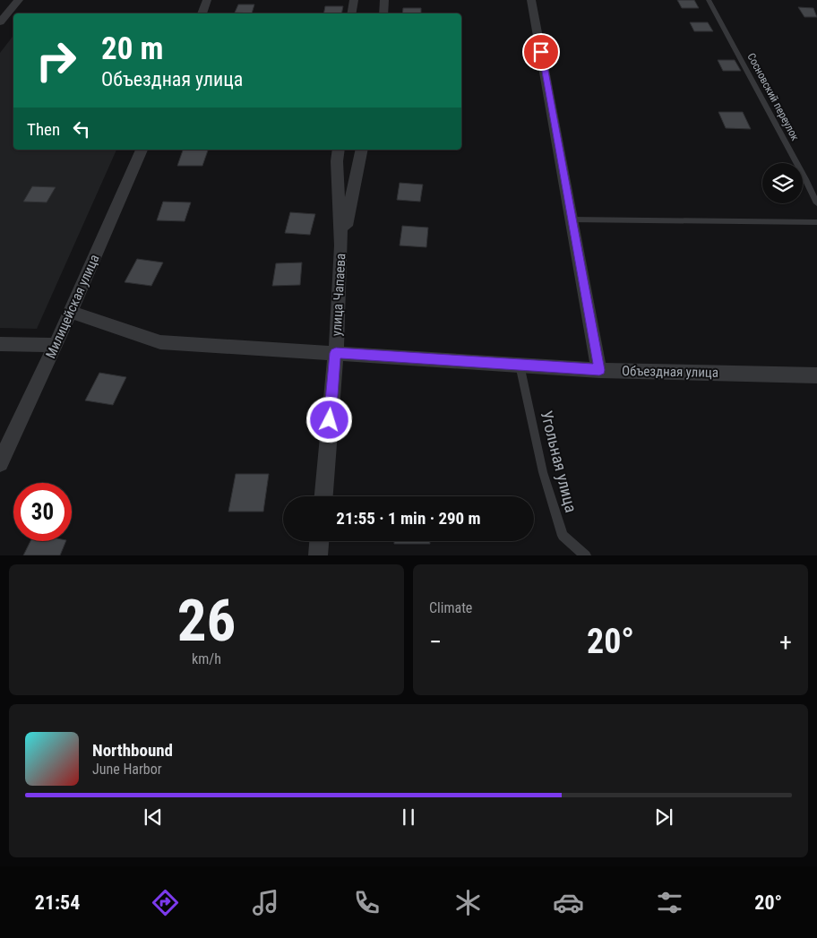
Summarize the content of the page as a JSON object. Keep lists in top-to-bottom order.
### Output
{
  "streets": {
    "street": ["улица Чапаева", "Милицейская улица", "Объездная улица"],
    "lane": ["Сосновский переулок", "Угольная улица"]
  },
  "crossings": [
    ["улица Чапаева", "Объездная улица"],
    ["Милицейская улица", "Объездная улица"],
    ["Объездная улица", "Угольная улица"]
  ],
  "page": {
    "turn": ["20 m", "Объездная улица"],
    "then": "Then",
    "limit": "30",
    "trip": "21:55 · 1 min · 290 m",
    "tile": [
      ["26", "km/h"],
      "Climate"
    ],
    "heat": ["−", "20°", "+"],
    "song": ["Northbound", "June Harbor"],
    "tabs": ["21:54", "20°"]
  }
}
